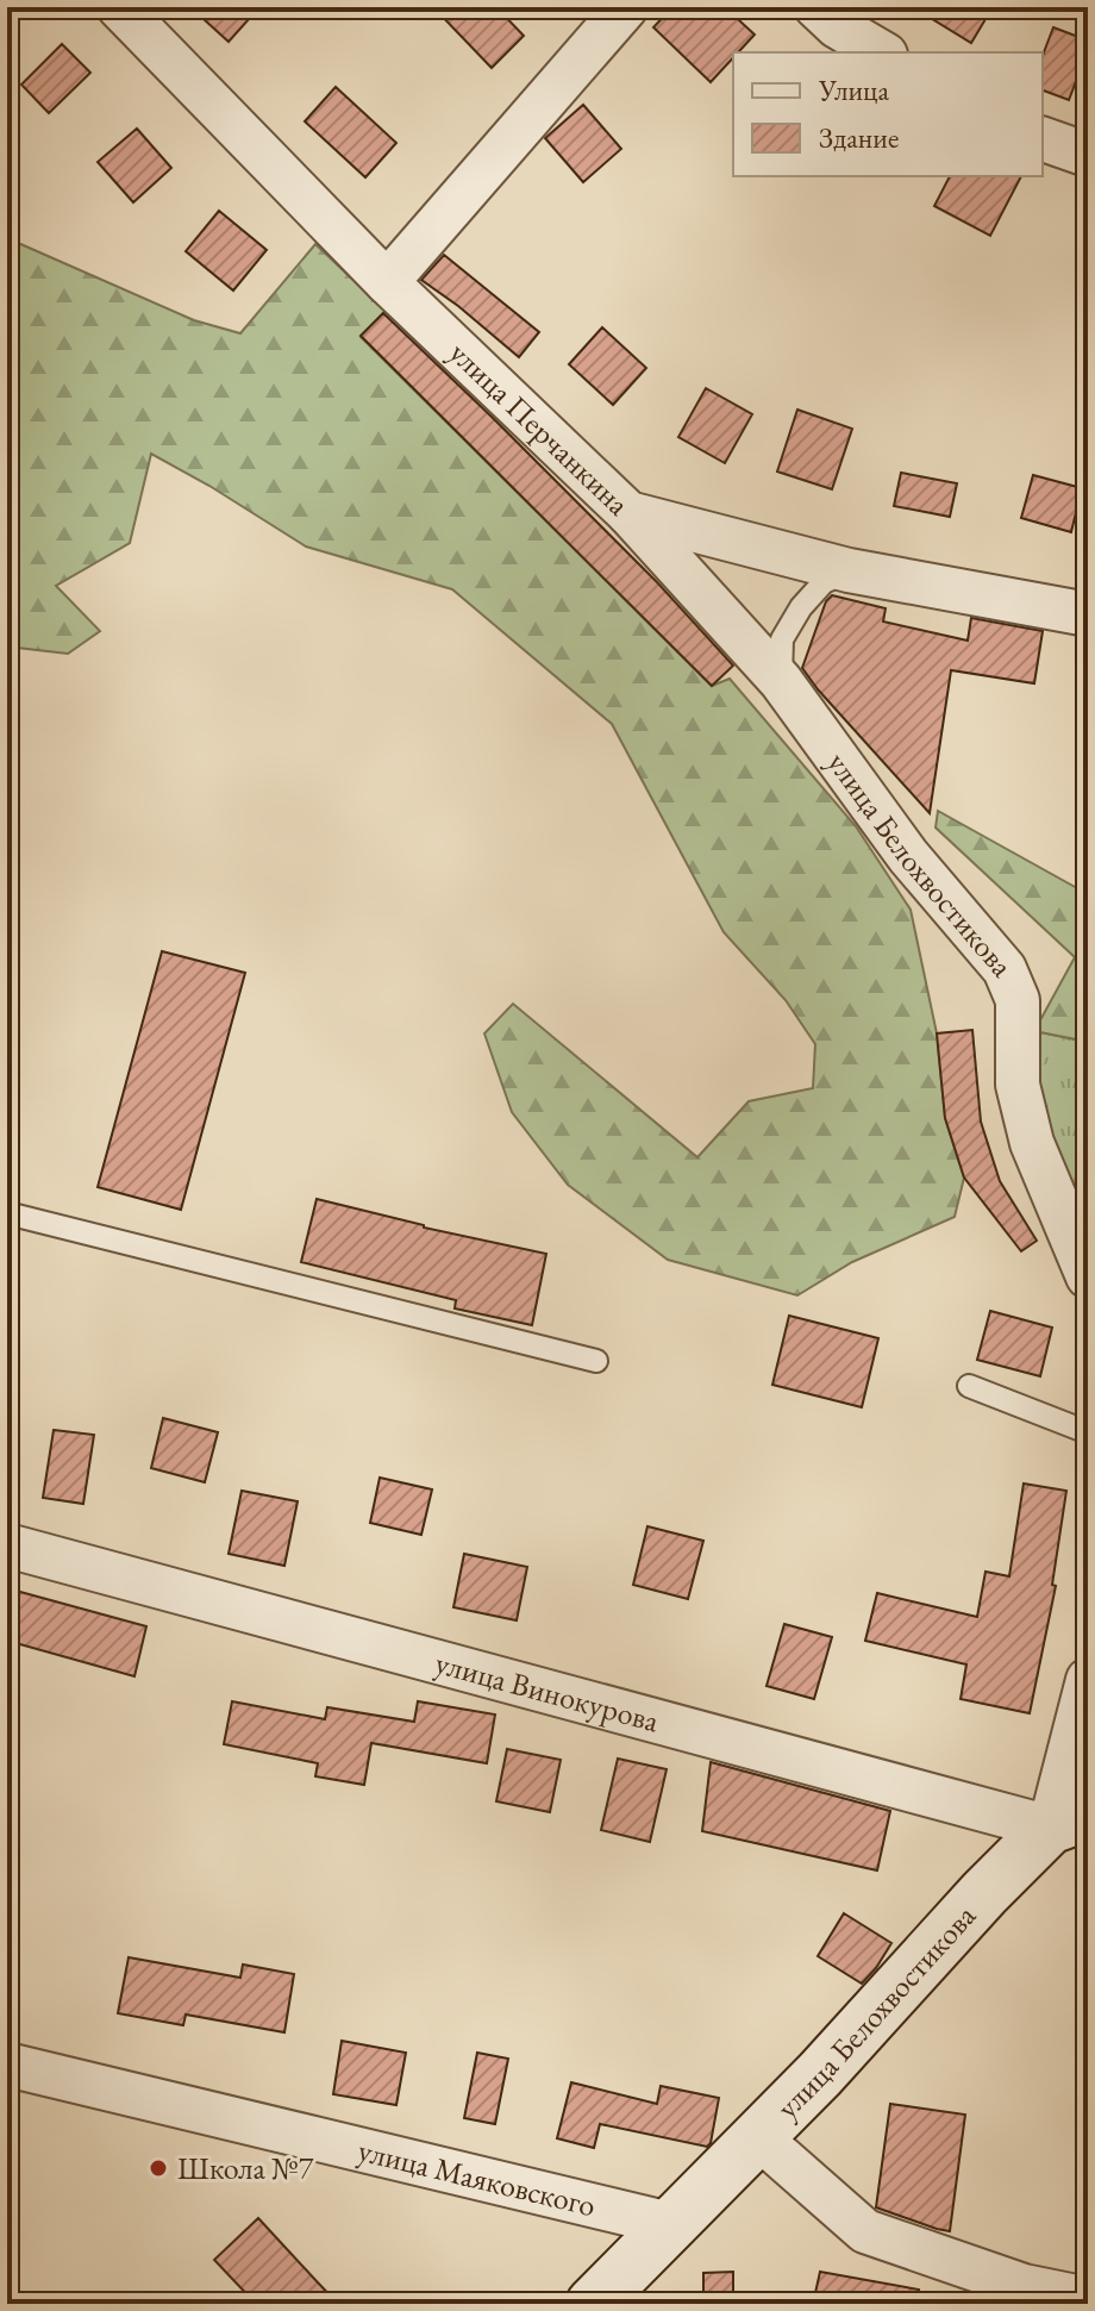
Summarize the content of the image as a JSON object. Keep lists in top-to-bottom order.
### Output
{
  "streets": {
    "main road": ["улица Белохвостикова"],
    "street": ["улица Перчанкина", "улица Винокурова", "улица Маяковского"]
  },
  "crossings": [
    ["улица Перчанкина", "улица Белохвостикова"],
    ["улица Белохвостикова", "улица Винокурова"],
    ["улица Белохвостикова", "улица Маяковского"]
  ],
  "places": ["Школа №7"],
  "legend": ["Улица", "Здание"]
}
